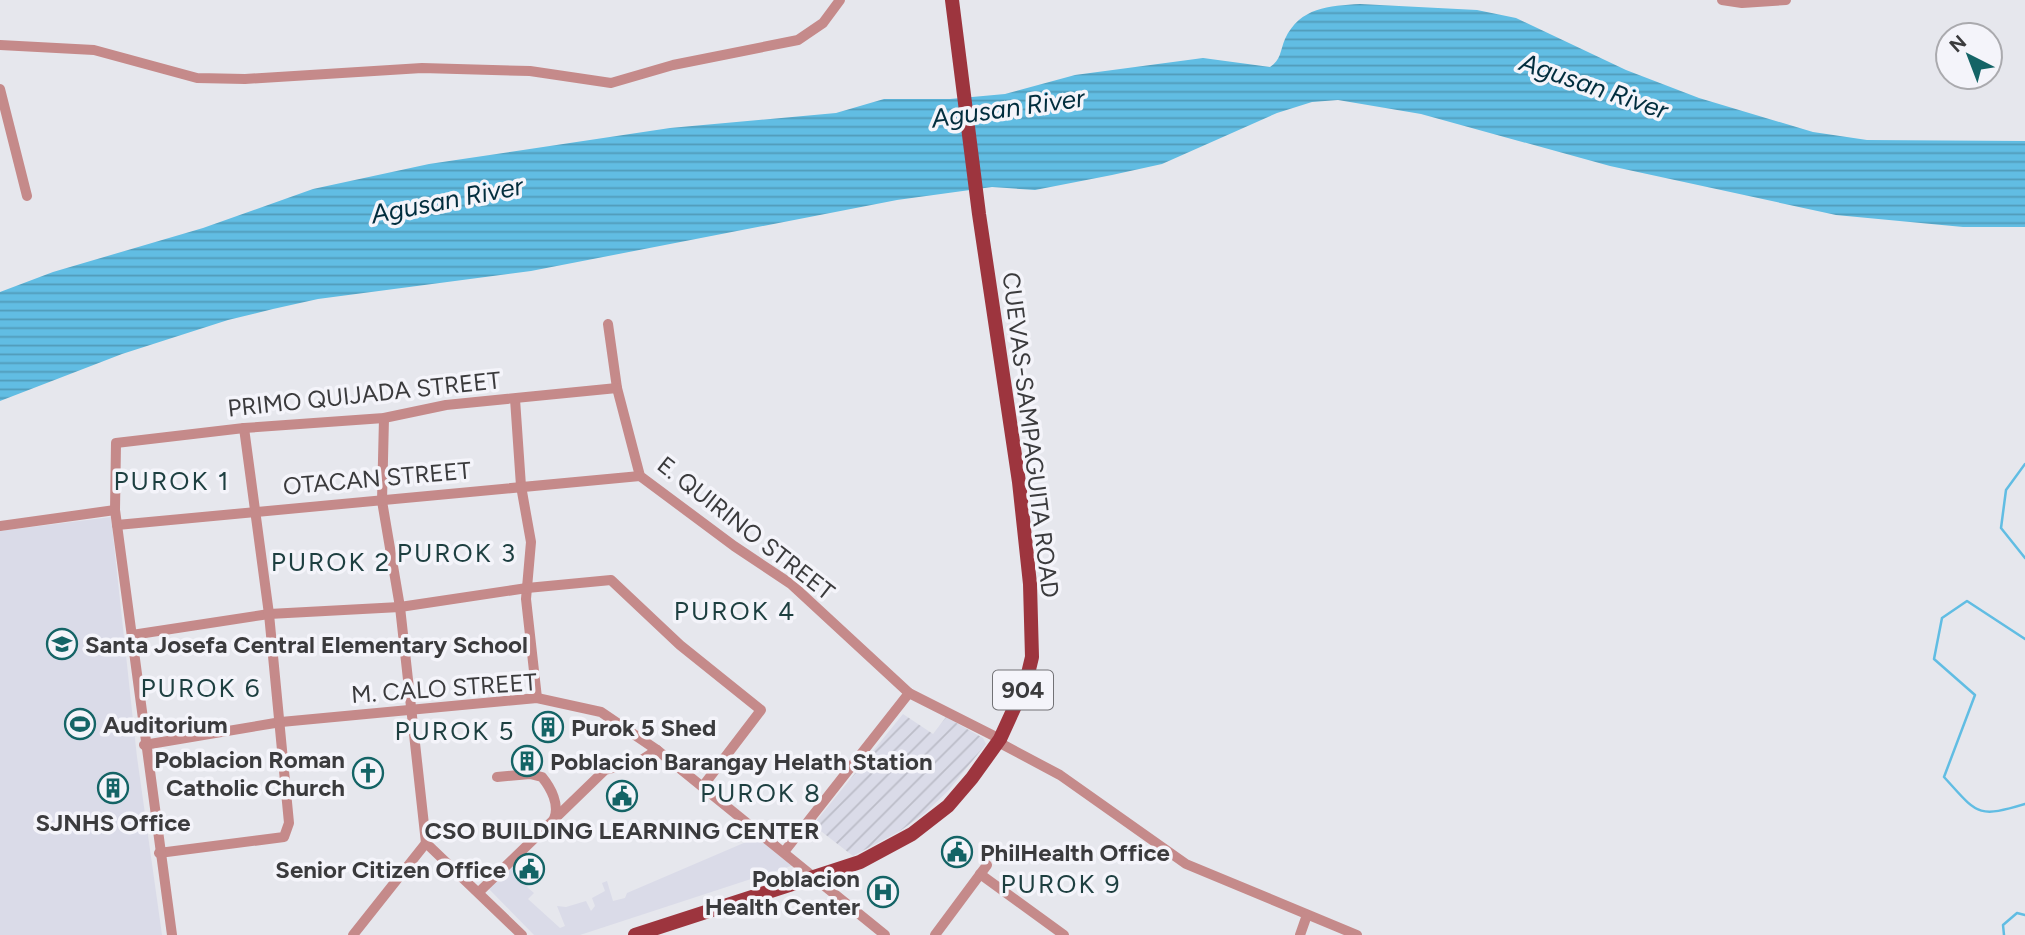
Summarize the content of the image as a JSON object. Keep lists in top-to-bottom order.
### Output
{
  "streets": {
    "main road": ["CUEVAS-SAMPAGUITA ROAD", "904"],
    "street": [
      "PRIMO QUIJADA STREET",
      "OTACAN STREET",
      "E. QUIRINO STREET",
      "M. CALO STREET"
    ]
  },
  "crossings": [
    ["PRIMO QUIJADA STREET", "E. QUIRINO STREET"],
    ["CUEVAS-SAMPAGUITA ROAD", "E. QUIRINO STREET"],
    ["CUEVAS-SAMPAGUITA ROAD", "M. CALO STREET"],
    ["OTACAN STREET", "E. QUIRINO STREET"]
  ],
  "districts": [
    "PUROK 1",
    "PUROK 3",
    "PUROK 2",
    "PUROK 4",
    "PUROK 6",
    "PUROK 5",
    "PUROK 8",
    "PUROK 9"
  ],
  "water": ["Agusan River"],
  "places": {
    "school or university": ["Santa Josefa Central Elementary School"],
    "sports": ["Auditorium"],
    "building": ["Purok 5 Shed", "Poblacion Barangay Helath Station", "SJNHS Office"],
    "church": ["Poblacion Roman Catholic Church"],
    "public building": ["CSO BUILDING LEARNING CENTER", "PhilHealth Office", "Senior Citizen Office"],
    "hospital": ["Poblacion Health Center"]
  },
  "north": "top left"
}
